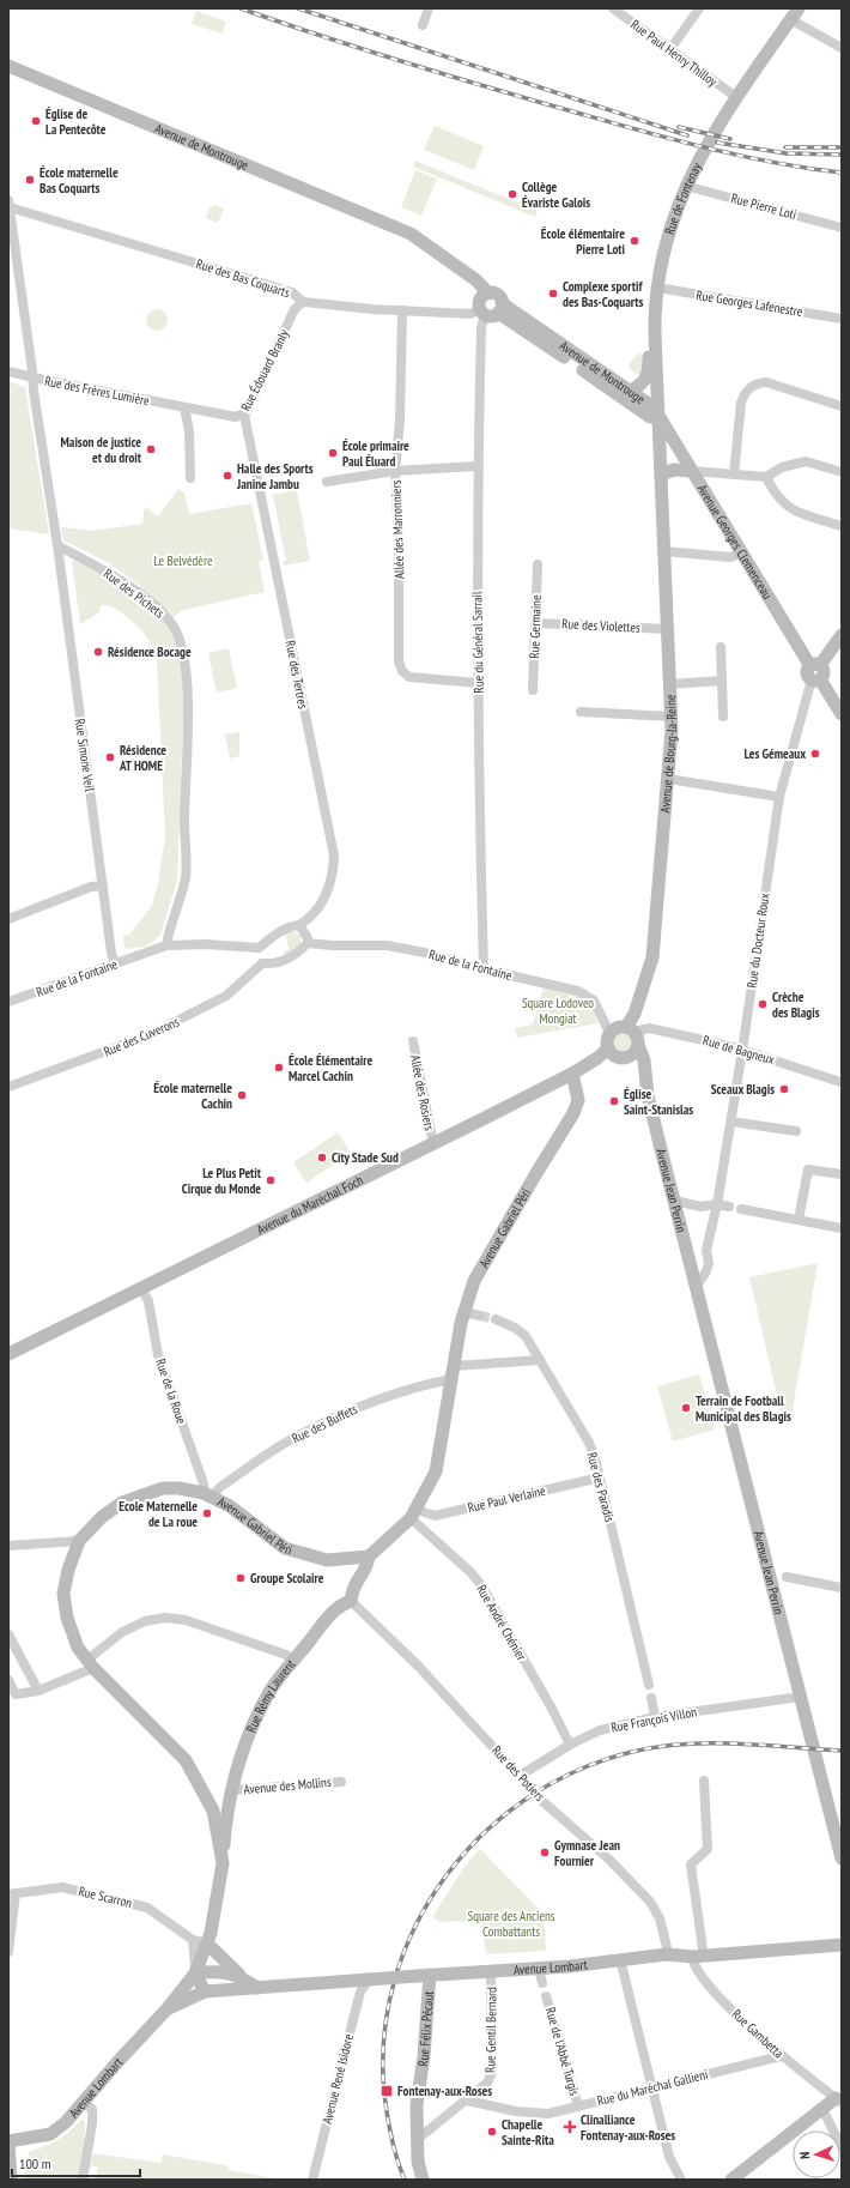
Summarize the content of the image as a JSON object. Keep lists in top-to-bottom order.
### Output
{
  "streets": {
    "main road": [
      "Avenue de Montrouge",
      "Rue de Fontenay",
      "Avenue Georges Clemenceau",
      "Avenue de Bourg-la-Reine",
      "Avenue Jean Perrin",
      "Avenue du Maréchal Foch",
      "Avenue Gabriel Péri",
      "Rue Rémy Laurent",
      "Avenue Lombart",
      "Rue Félix Pécaut"
    ],
    "street": [
      "Rue Paul Henry Thilloy",
      "Rue Pierre Loti",
      "Rue des Bas Coquarts",
      "Rue Georges Lafenestre",
      "Rue Édouard Branly",
      "Rue des Frères Lumière",
      "Allée des Marronniers",
      "Rue des Pichets",
      "Rue des Violettes",
      "Rue Germaine",
      "Rue du Général Sarrail",
      "Rue des Tertres",
      "Rue Simone Veil",
      "Rue du Docteur Roux",
      "Rue de la Fontaine",
      "Rue des Cuverons",
      "Rue de Bagneux",
      "Allée des Rosiers",
      "Rue de la Roue",
      "Rue des Buffets",
      "Rue des Paradis",
      "Rue Paul Verlaine",
      "Rue André Chénier",
      "Rue François Villon",
      "Rue des Potiers",
      "Avenue des Mollins",
      "Rue Scarron",
      "Rue Gentil Bernard",
      "Rue Gambetta",
      "Rue de l'Abbé Turgis",
      "Avenue René Isidore",
      "Rue du Maréchal Gallieni"
    ]
  },
  "crossings": [
    ["Rue Paul Henry Thilloy", "Rue de Fontenay"],
    ["Avenue de Montrouge", "Rue de Fontenay"],
    ["Avenue de Montrouge", "Rue des Bas Coquarts"],
    ["Avenue de Montrouge", "Avenue Georges Clemenceau"],
    ["Avenue de Montrouge", "Rue du Général Sarrail"],
    ["Avenue de Montrouge", "Avenue de Bourg-la-Reine"],
    ["Rue de Fontenay", "Rue Pierre Loti"],
    ["Rue de Fontenay", "Rue Georges Lafenestre"],
    ["Rue de Fontenay", "Avenue Georges Clemenceau"],
    ["Rue de Fontenay", "Avenue de Bourg-la-Reine"],
    ["Rue des Bas Coquarts", "Rue Édouard Branly"],
    ["Rue des Bas Coquarts", "Allée des Marronniers"],
    ["Rue des Bas Coquarts", "Rue du Général Sarrail"],
    ["Rue Édouard Branly", "Rue des Frères Lumière"],
    ["Rue Édouard Branly", "Rue des Tertres"],
    ["Allée des Marronniers", "Rue du Général Sarrail"],
    ["Avenue Georges Clemenceau", "Avenue de Bourg-la-Reine"],
    ["Avenue Georges Clemenceau", "Rue du Docteur Roux"],
    ["Rue des Pichets", "Rue Simone Veil"],
    ["Rue des Pichets", "Rue de la Fontaine"],
    ["Rue des Violettes", "Rue Germaine"],
    ["Rue des Violettes", "Avenue de Bourg-la-Reine"],
    ["Rue du Général Sarrail", "Rue de la Fontaine"],
    ["Avenue de Bourg-la-Reine", "Rue de la Fontaine"],
    ["Avenue de Bourg-la-Reine", "Rue de Bagneux"],
    ["Avenue de Bourg-la-Reine", "Avenue Jean Perrin"],
    ["Avenue de Bourg-la-Reine", "Avenue du Maréchal Foch"],
    ["Rue Simone Veil", "Rue de la Fontaine"],
    ["Rue du Docteur Roux", "Rue de Bagneux"],
    ["Rue du Docteur Roux", "Avenue Jean Perrin"],
    ["Rue de la Fontaine", "Rue de Bagneux"],
    ["Rue de la Fontaine", "Avenue Jean Perrin"],
    ["Rue de la Fontaine", "Avenue du Maréchal Foch"],
    ["Rue de Bagneux", "Avenue Jean Perrin"],
    ["Rue de Bagneux", "Avenue du Maréchal Foch"],
    ["Allée des Rosiers", "Avenue du Maréchal Foch"],
    ["Avenue Jean Perrin", "Avenue du Maréchal Foch"],
    ["Avenue Jean Perrin", "Rue François Villon"],
    ["Avenue du Maréchal Foch", "Avenue Gabriel Péri"],
    ["Avenue du Maréchal Foch", "Rue de la Roue"],
    ["Avenue Gabriel Péri", "Rue de la Roue"],
    ["Avenue Gabriel Péri", "Rue des Buffets"],
    ["Avenue Gabriel Péri", "Rue Paul Verlaine"],
    ["Avenue Gabriel Péri", "Rue André Chénier"],
    ["Avenue Gabriel Péri", "Rue Rémy Laurent"],
    ["Avenue Gabriel Péri", "Rue Scarron"],
    ["Avenue Gabriel Péri", "Avenue Lombart"],
    ["Rue de la Roue", "Rue des Buffets"],
    ["Rue des Buffets", "Rue des Paradis"],
    ["Rue des Paradis", "Rue Paul Verlaine"],
    ["Rue Paul Verlaine", "Rue André Chénier"],
    ["Rue André Chénier", "Rue François Villon"],
    ["Rue Rémy Laurent", "Rue des Potiers"],
    ["Rue Rémy Laurent", "Avenue des Mollins"],
    ["Rue François Villon", "Rue des Potiers"],
    ["Rue des Potiers", "Avenue Lombart"],
    ["Avenue Lombart", "Rue Félix Pécaut"],
    ["Avenue Lombart", "Rue Gentil Bernard"],
    ["Avenue Lombart", "Rue Gambetta"],
    ["Avenue Lombart", "Avenue René Isidore"],
    ["Rue Félix Pécaut", "Rue Gentil Bernard"],
    ["Rue Gentil Bernard", "Rue du Maréchal Gallieni"],
    ["Rue Gambetta", "Rue du Maréchal Gallieni"],
    ["Rue de l'Abbé Turgis", "Rue du Maréchal Gallieni"]
  ],
  "parks": ["Le Belvédère", "Square Lodoveo Mongiat", "Square des Anciens Combattants"],
  "places": {
    "other": [
      "Église de La Pentecôte",
      "École maternelle Bas Coquarts",
      "Collège Évariste Galois",
      "École élémentaire Pierre Loti",
      "Complexe sportif des Bas-Coquarts",
      "Maison de justice et du droit",
      "École primaire Paul Éluard",
      "Halle des Sports Janine Jambu",
      "Résidence Bocage",
      "Les Gémeaux",
      "Résidence AT HOME",
      "Crèche des Blagis",
      "École Élémentaire Marcel Cachin",
      "Sceaux Blagis",
      "École maternelle Cachin",
      "Église Saint-Stanislas",
      "City Stade Sud",
      "Le Plus Petit Cirque du Monde",
      "Terrain de Football Municipal des Blagis",
      "Ecole Maternelle de La roue",
      "Groupe Scolaire",
      "Gymnase Jean Fournier",
      "Chapelle Sainte-Rita"
    ],
    "transit": ["Fontenay-aux-Roses"],
    "health": ["Clinalliance Fontenay-aux-Roses"]
  },
  "scale_bar": "100 m",
  "north": "left"
}
